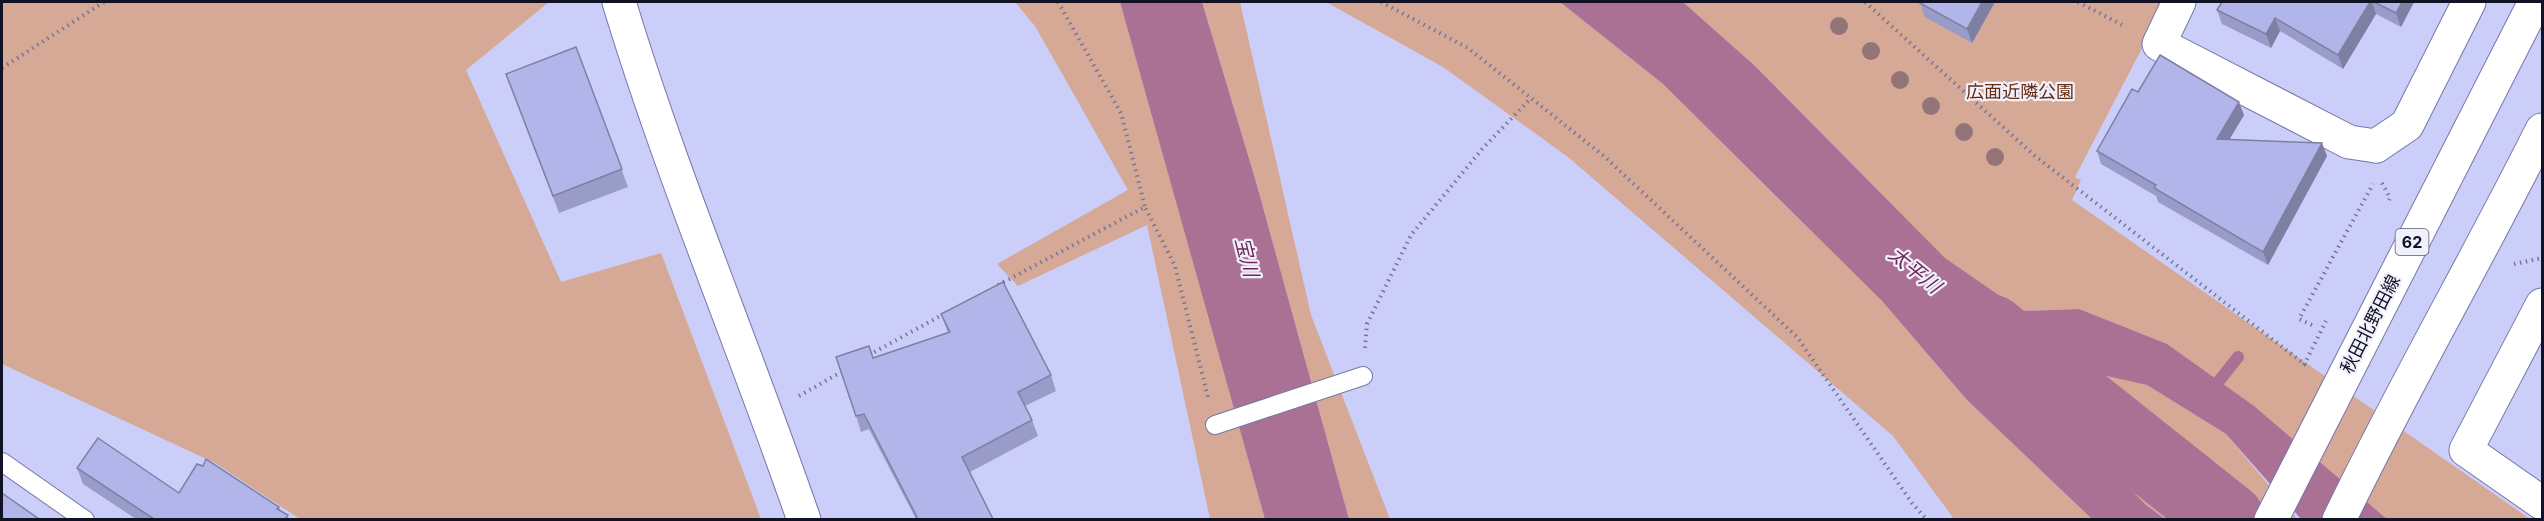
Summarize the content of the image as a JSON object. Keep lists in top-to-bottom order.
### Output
{
  "streets": {
    "main road": ["62", "秋田北野田線"]
  },
  "water": ["宝川", "太平川"],
  "parks": ["広面近隣公園"]
}
